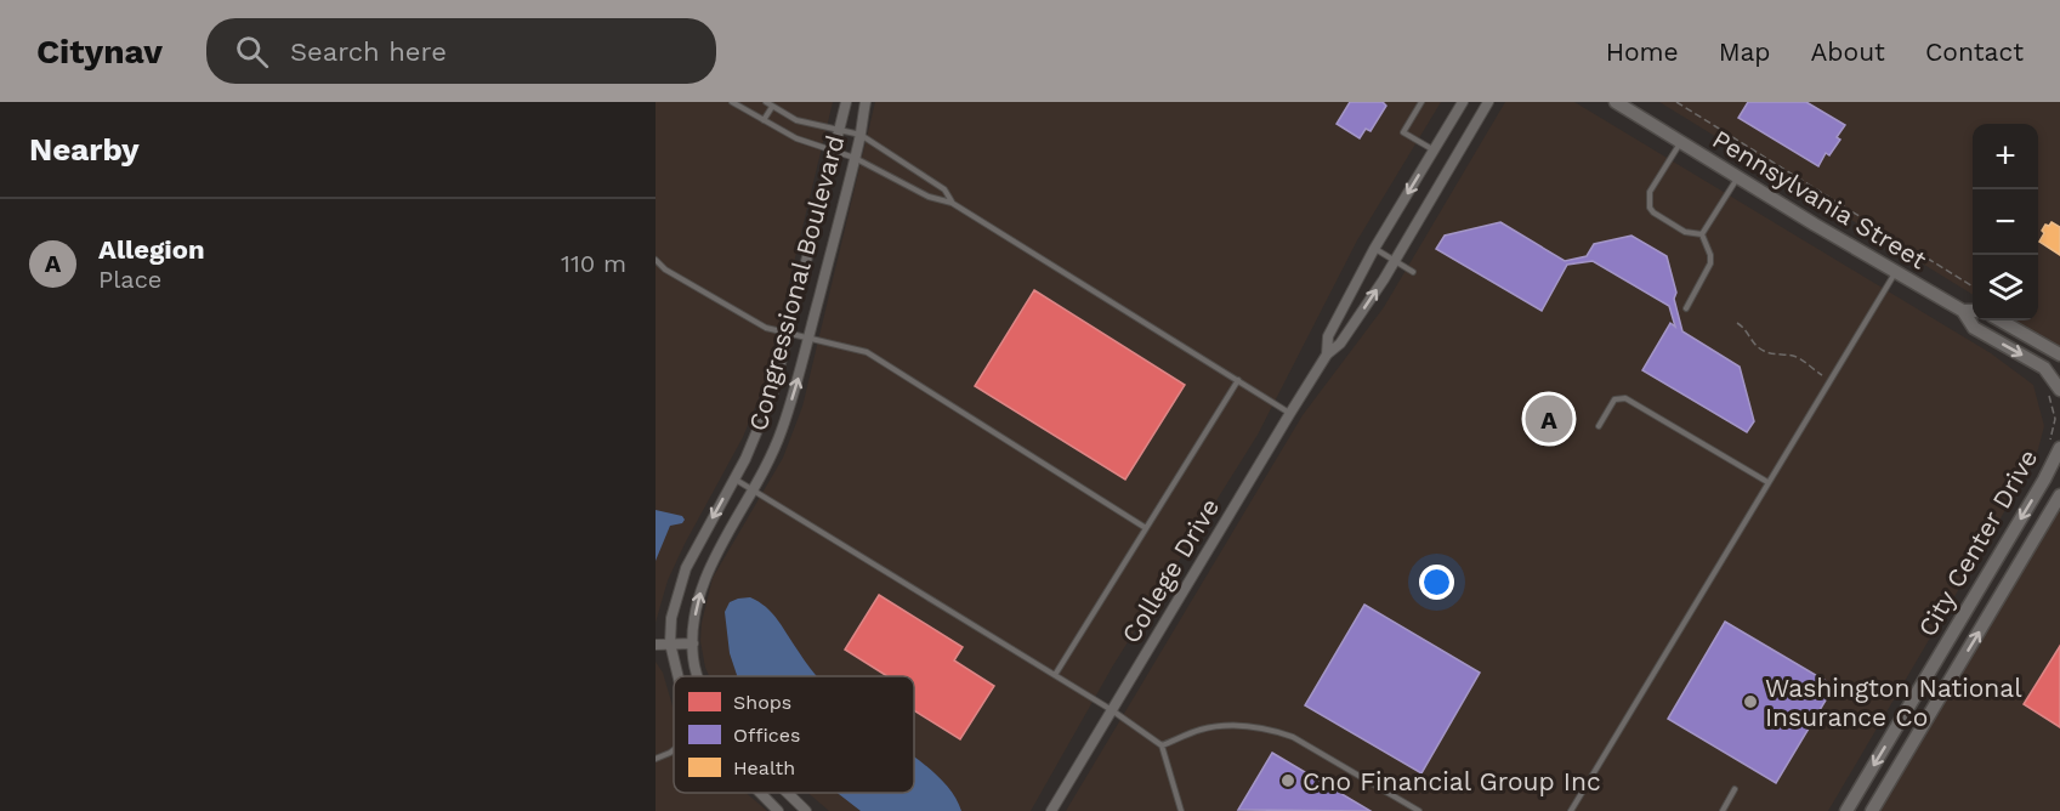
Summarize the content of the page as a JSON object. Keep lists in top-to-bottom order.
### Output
{
  "streets": {
    "street": [
      "Pennsylvania Street",
      "Congressional Boulevard",
      "City Center Drive",
      "College Drive"
    ]
  },
  "places": ["Washington National Insurance Co", "Cno Financial Group Inc"],
  "legend": ["Shops", "Offices", "Health"],
  "page": {
    "header": "Citynav",
    "search": "Search here",
    "nav": [
      "Home",
      "Map",
      "About",
      "Contact"
    ],
    "heading": "Nearby",
    "map_buttons": ["+", "−"],
    "list": [
      {
        "mark": "A",
        "name": "Allegion",
        "note": "Place",
        "value": "110 m"
      }
    ],
    "pins": "A"
  }
}
